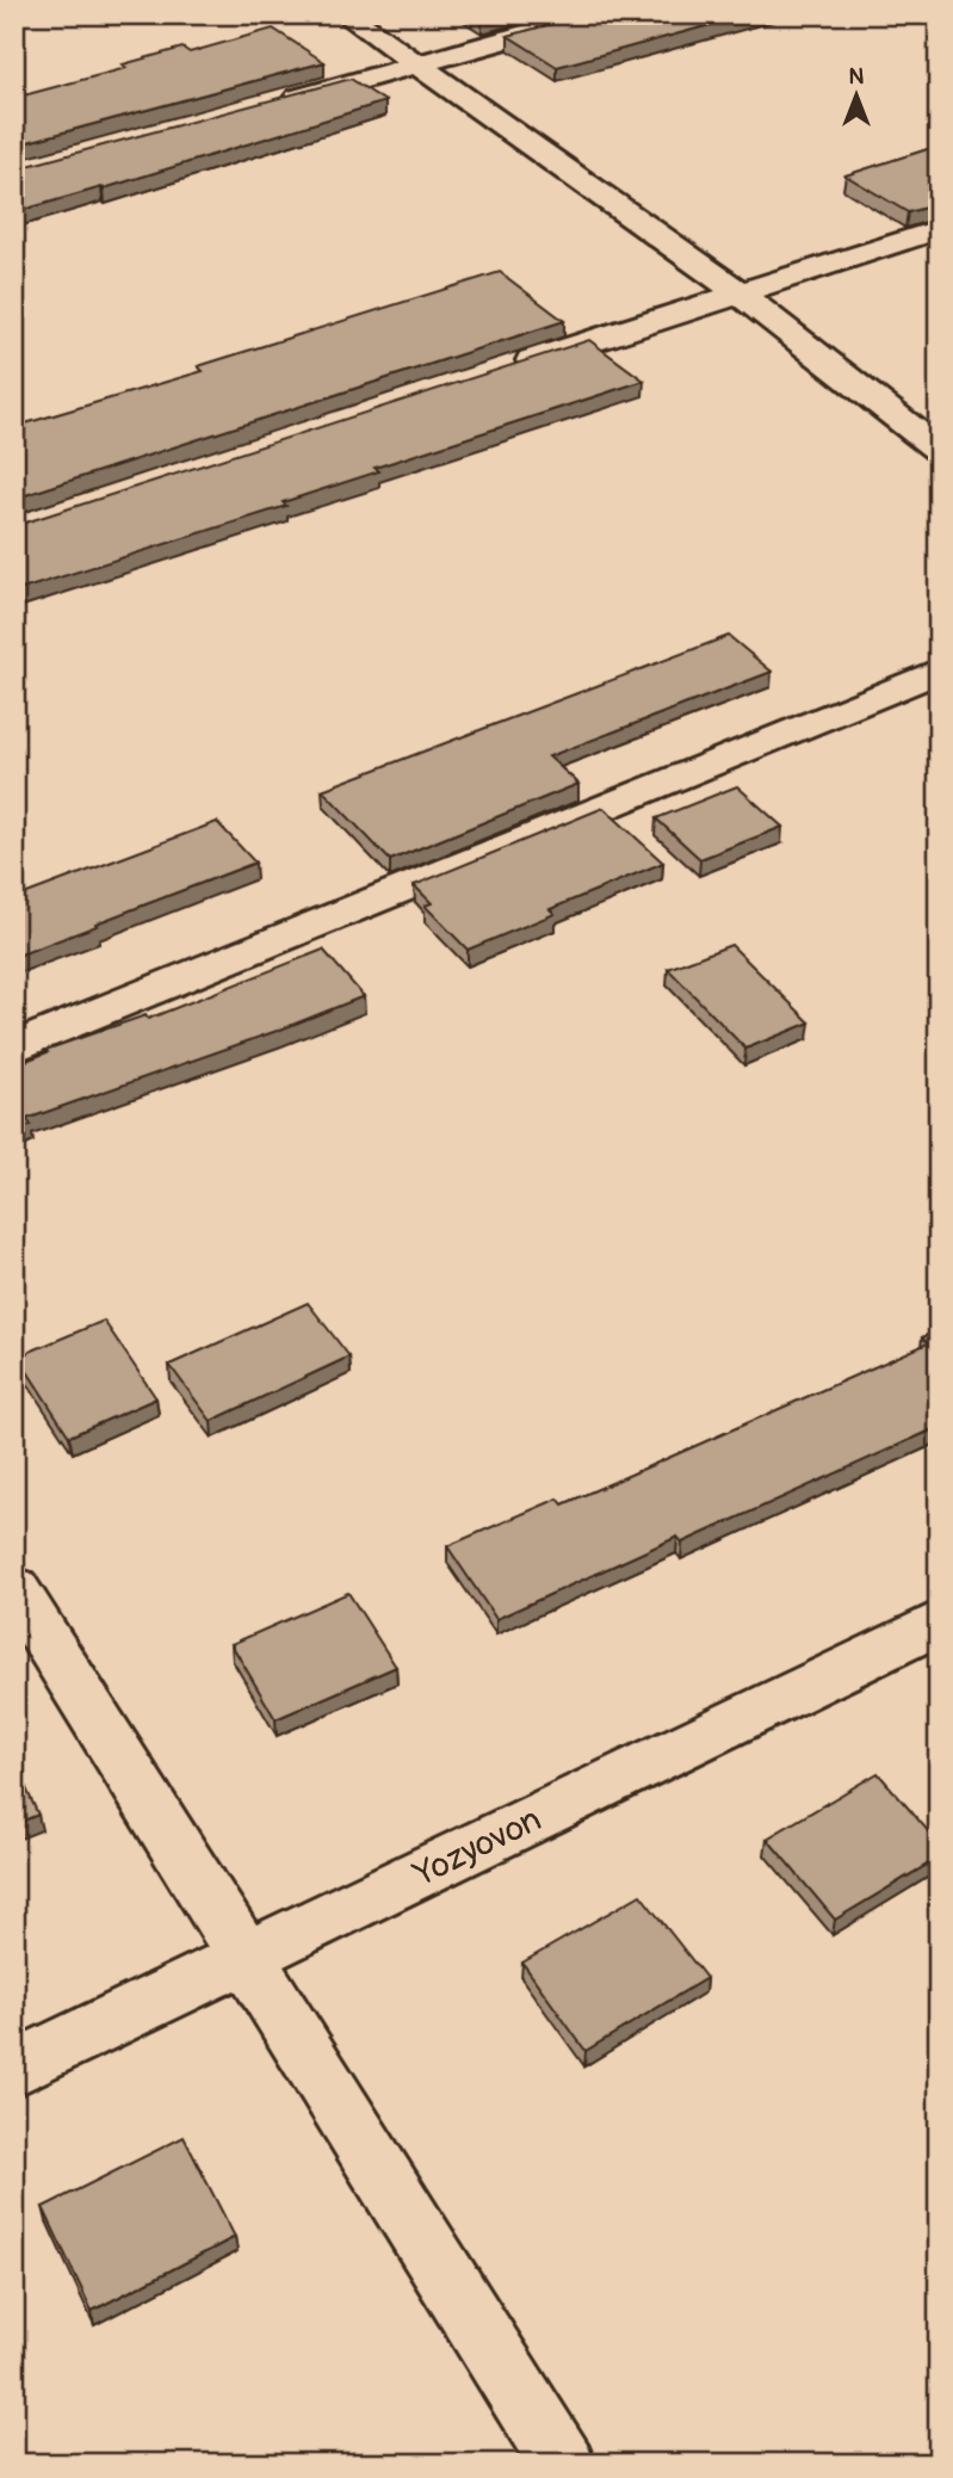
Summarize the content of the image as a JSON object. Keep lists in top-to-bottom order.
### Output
{
  "streets": {
    "street": ["Yozyovon"]
  },
  "north": "top"
}
